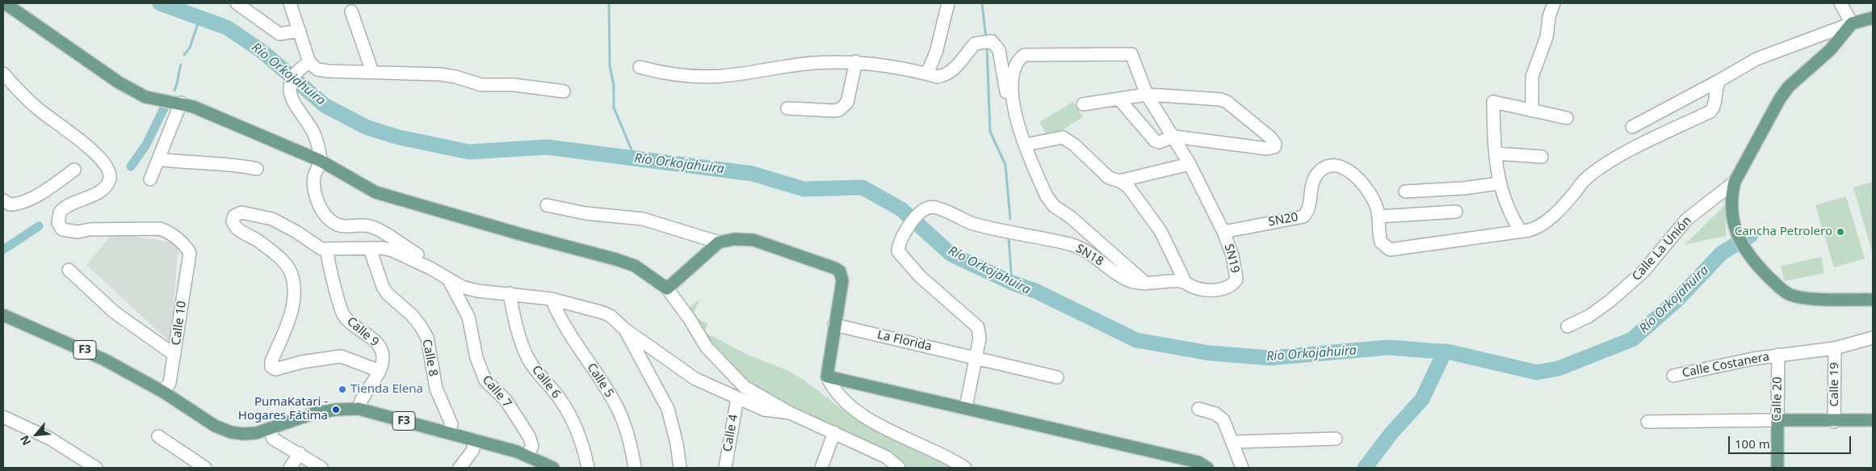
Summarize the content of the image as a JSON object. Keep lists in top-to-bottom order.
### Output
{
  "streets": {
    "main road": ["F3", "Calle 20"],
    "street": [
      "SN20",
      "Calle La Unión",
      "SN18",
      "SN19",
      "Calle 10",
      "Calle 9",
      "La Florida",
      "Calle 8",
      "Calle Costanera",
      "Calle 5",
      "Calle 6",
      "Calle 19",
      "Calle 7",
      "Calle 4"
    ]
  },
  "crossings": [
    ["SN20", "SN19"],
    ["SN18", "SN19"],
    ["SN18", "La Florida"],
    ["Calle 10", "F3"],
    ["Calle 9", "F3"],
    ["F3", "Calle 8"],
    ["F3", "Calle 7"],
    ["Calle Costanera", "Calle 19"],
    ["Calle Costanera", "Calle 20"]
  ],
  "water": ["Río Orkojahuira"],
  "places": ["Cancha Petrolero", "Tienda Elena", "PumaKatari - Hogares Fátima"],
  "scale_bar": "100 m",
  "north": "bottom left"
}
